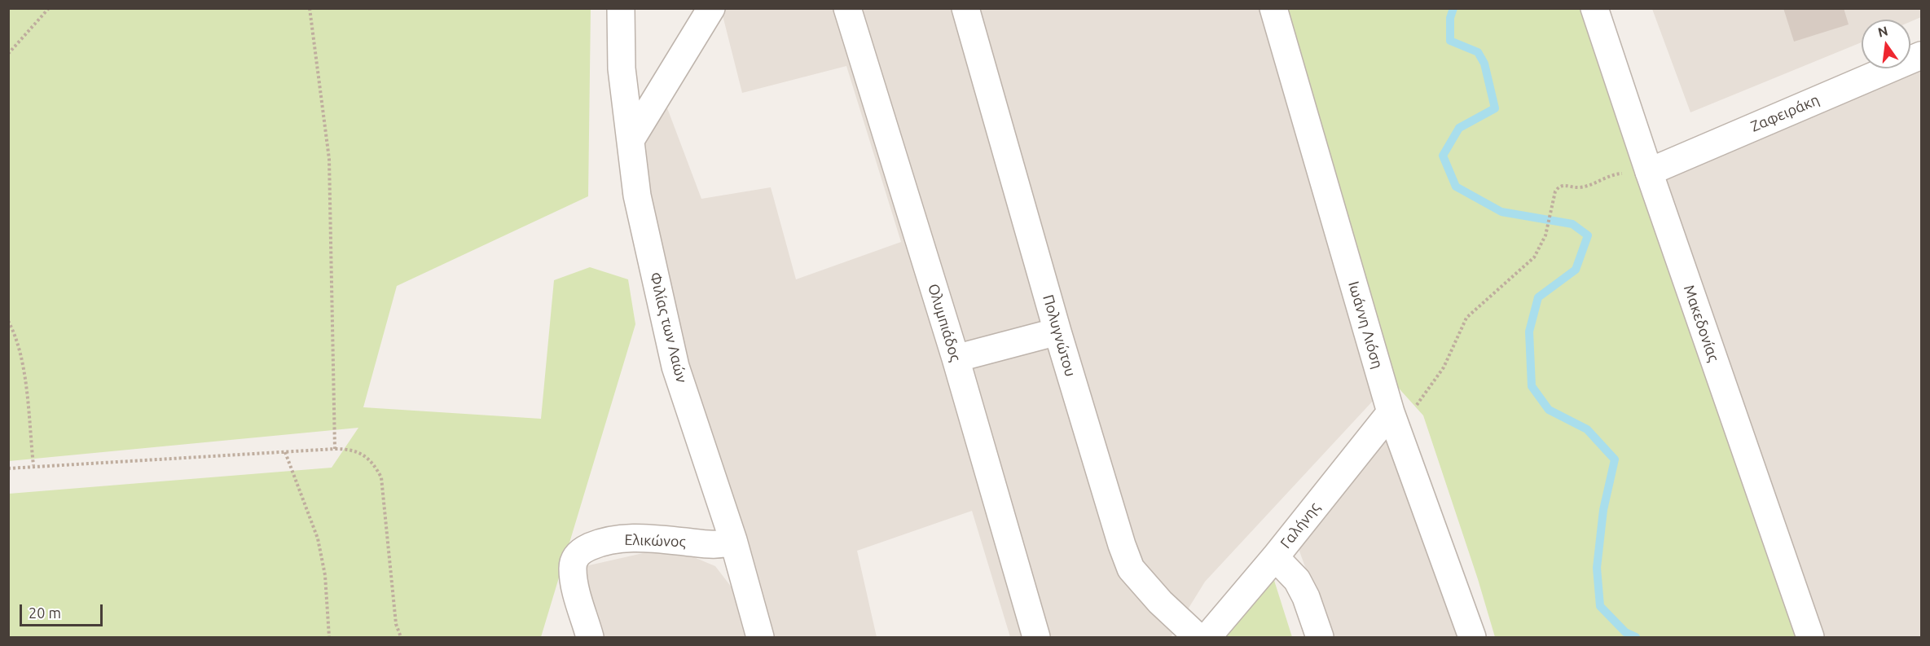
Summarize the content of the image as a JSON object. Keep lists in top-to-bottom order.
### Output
{
  "streets": {
    "street": [
      "Ζαφειράκη",
      "Ολυμπιάδος",
      "Μακεδονίας",
      "Ιωάννη Λιόση",
      "Φιλίας των Λαών",
      "Πολυγνώτου",
      "Γαλήνης",
      "Ελικώνος"
    ]
  },
  "crossings": [
    ["Ζαφειράκη", "Μακεδονίας"],
    ["Ιωάννη Λιόση", "Γαλήνης"],
    ["Φιλίας των Λαών", "Ελικώνος"]
  ],
  "scale_bar": "20 m",
  "north": "top"
}
